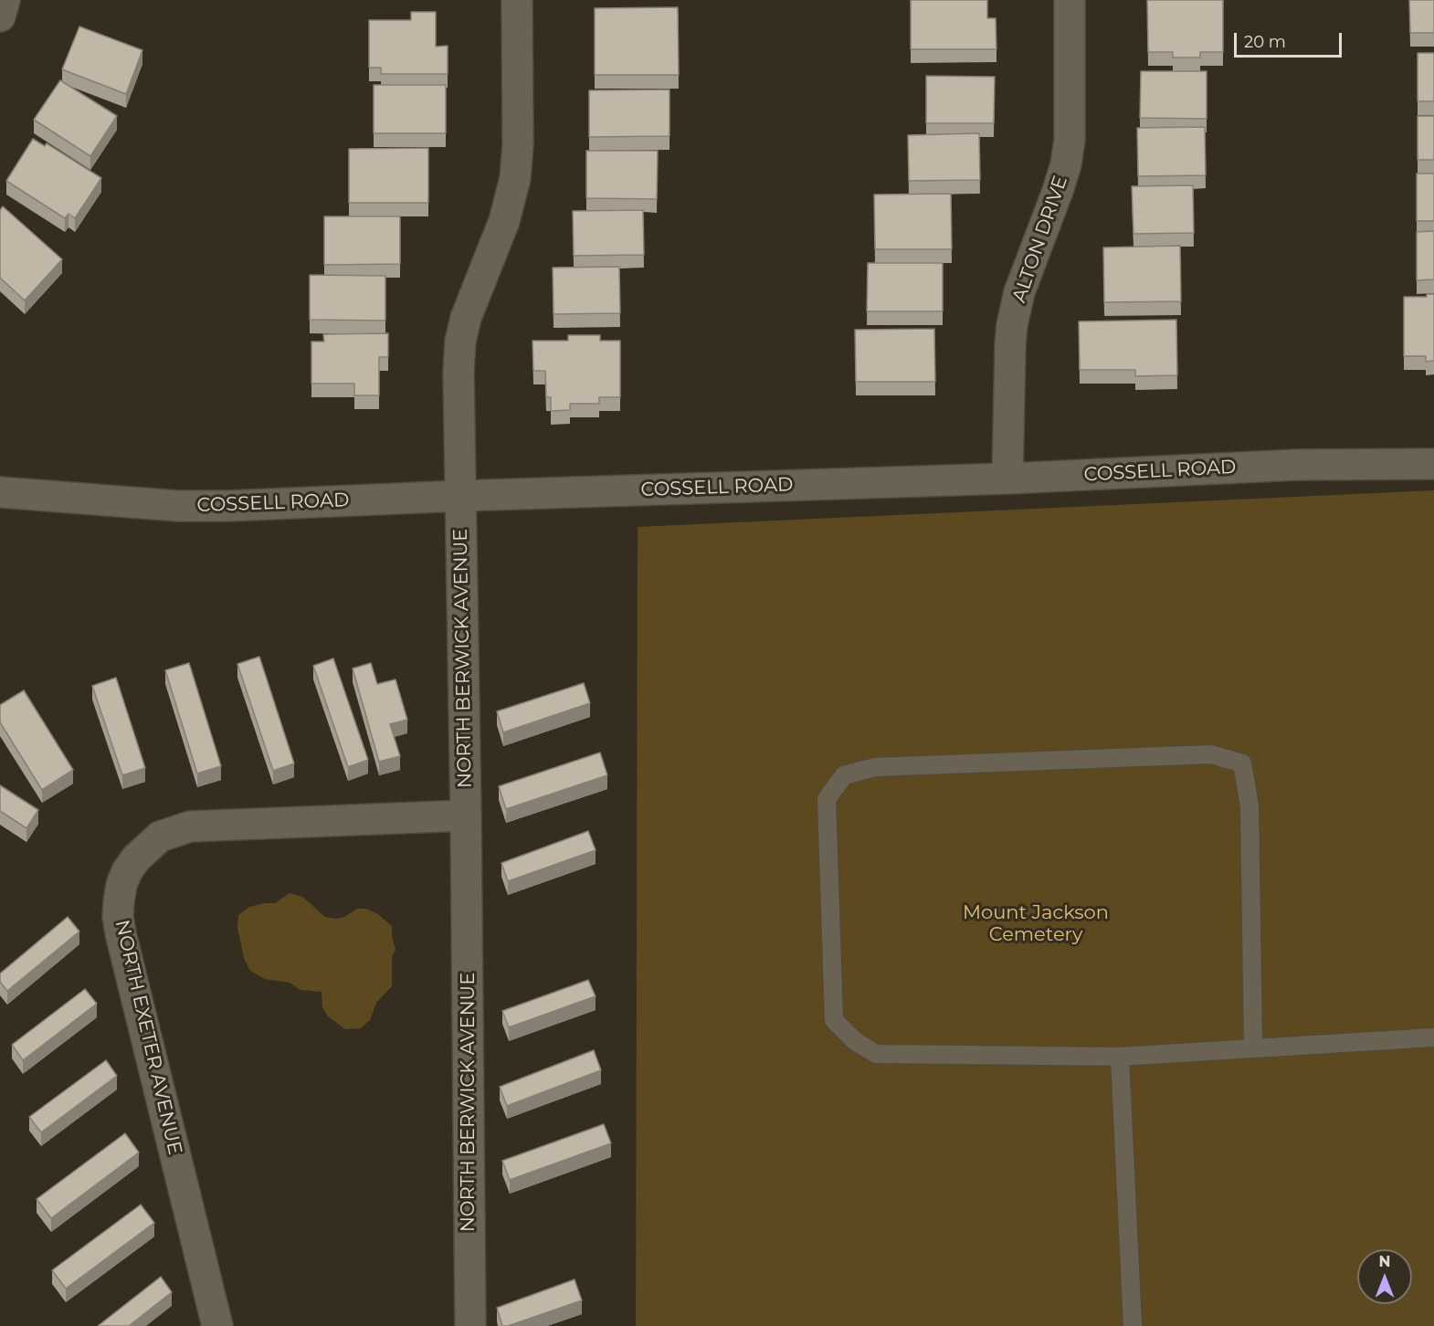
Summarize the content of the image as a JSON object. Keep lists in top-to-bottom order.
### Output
{
  "streets": {
    "street": [
      "ALTON DRIVE",
      "COSSELL ROAD",
      "NORTH BERWICK AVENUE",
      "NORTH EXETER AVENUE"
    ]
  },
  "crossings": [
    ["ALTON DRIVE", "COSSELL ROAD"],
    ["COSSELL ROAD", "NORTH BERWICK AVENUE"],
    ["NORTH BERWICK AVENUE", "NORTH EXETER AVENUE"]
  ],
  "parks": ["Mount Jackson Cemetery"],
  "scale_bar": "20 m",
  "north": "top"
}
